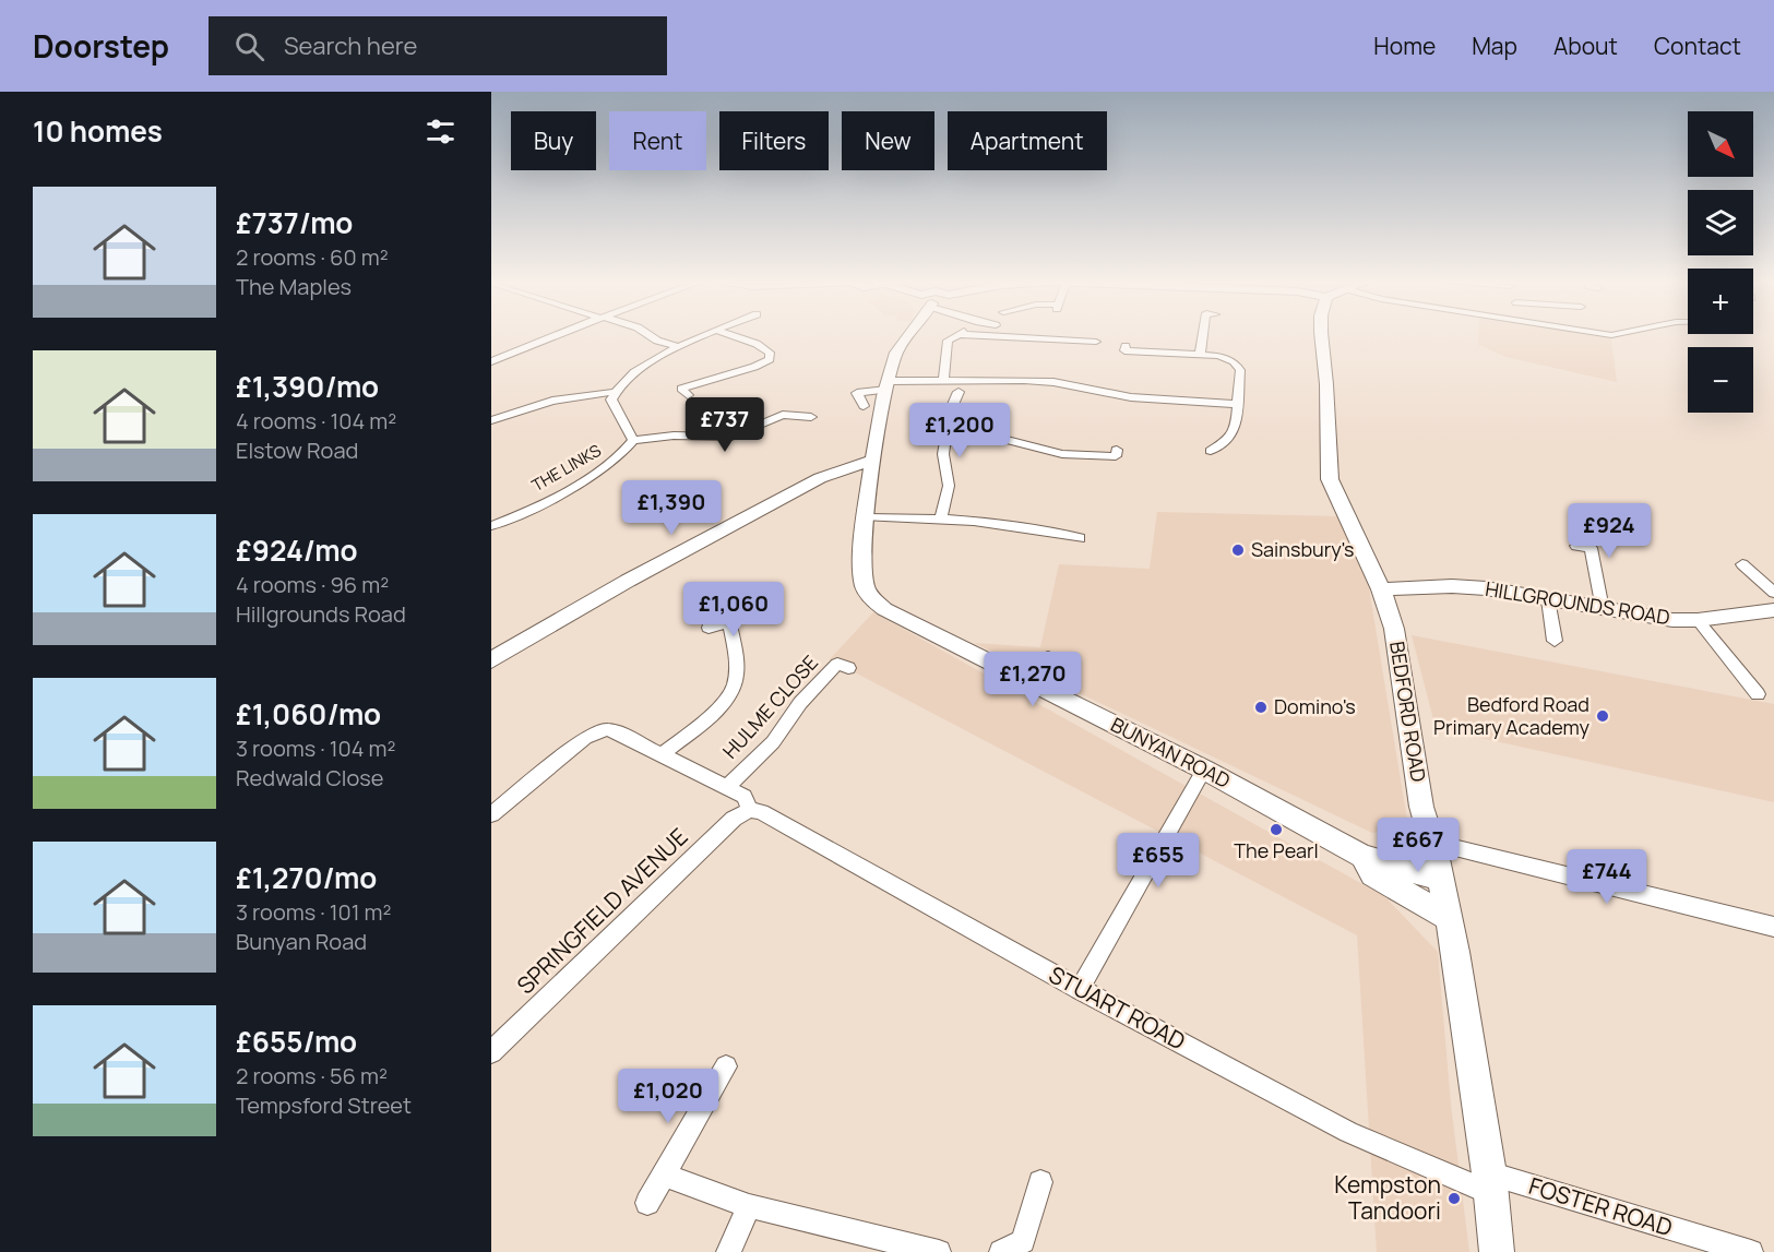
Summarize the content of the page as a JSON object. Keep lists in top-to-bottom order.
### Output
{
  "streets": {
    "main road": ["HILLGROUNDS ROAD", "BEDFORD ROAD", "BUNYAN ROAD"],
    "street": [
      "THE LINKS",
      "HULME CLOSE",
      "SPRINGFIELD AVENUE",
      "STUART ROAD",
      "FOSTER ROAD"
    ]
  },
  "crossings": [
    ["HILLGROUNDS ROAD", "BEDFORD ROAD"],
    ["BEDFORD ROAD", "BUNYAN ROAD"],
    ["BEDFORD ROAD", "STUART ROAD"],
    ["BEDFORD ROAD", "FOSTER ROAD"],
    ["SPRINGFIELD AVENUE", "STUART ROAD"],
    ["STUART ROAD", "FOSTER ROAD"]
  ],
  "places": [
    "Sainsbury's",
    "Domino's",
    "Bedford Road Primary Academy",
    "The Pearl",
    "Kempston Tandoori"
  ],
  "north": "bottom right",
  "page": {
    "header": "Doorstep",
    "search": "Search here",
    "nav": [
      "Home",
      "Map",
      "About",
      "Contact"
    ],
    "heading": "10 homes",
    "map_buttons": ["+", "−"],
    "chip": [
      "Buy",
      "Rent",
      "Filters",
      "New",
      "Apartment"
    ],
    "list": [
      {
        "name": "£737/mo",
        "note": "2 rooms · 60 m² · The Maples"
      },
      {
        "name": "£1,390/mo",
        "note": "4 rooms · 104 m² · Elstow Road"
      },
      {
        "name": "£924/mo",
        "note": "4 rooms · 96 m² · Hillgrounds Road"
      },
      {
        "name": "£1,060/mo",
        "note": "3 rooms · 104 m² · Redwald Close"
      },
      {
        "name": "£1,270/mo",
        "note": "3 rooms · 101 m² · Bunyan Road"
      },
      {
        "name": "£655/mo",
        "note": "2 rooms · 56 m² · Tempsford Street"
      }
    ],
    "price": [
      "£737",
      "£1,200",
      "£1,390",
      "£924",
      "£1,060",
      "£1,270",
      "£667",
      "£655",
      "£744",
      "£1,020"
    ]
  }
}
